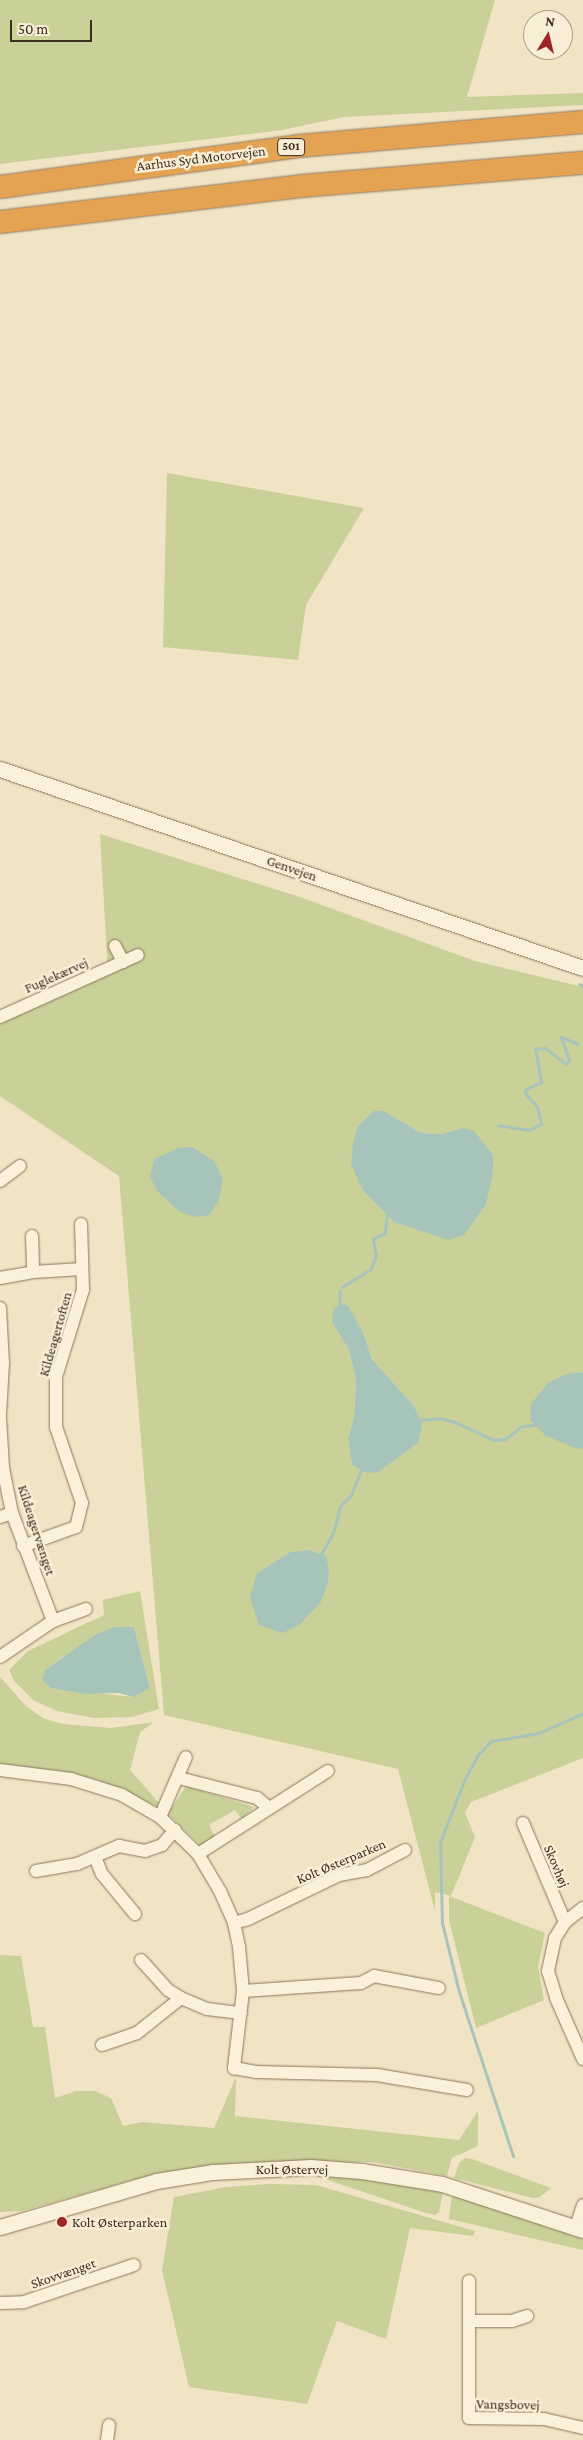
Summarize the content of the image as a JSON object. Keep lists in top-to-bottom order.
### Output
{
  "streets": {
    "highway": ["501", "Aarhus Syd Motorvejen"],
    "street": [
      "Genvejen",
      "Fuglekærvej",
      "Kildeagertoften",
      "Kildeagervænget",
      "Kolt Østerparken",
      "Skovhøj",
      "Kolt Østervej",
      "Skovvænget",
      "Vangsbovej"
    ]
  },
  "crossings": [
    ["Kildeagertoften", "Kildeagervænget"]
  ],
  "places": ["Kolt Østerparken"],
  "scale_bar": "50 m",
  "north": "top"
}
